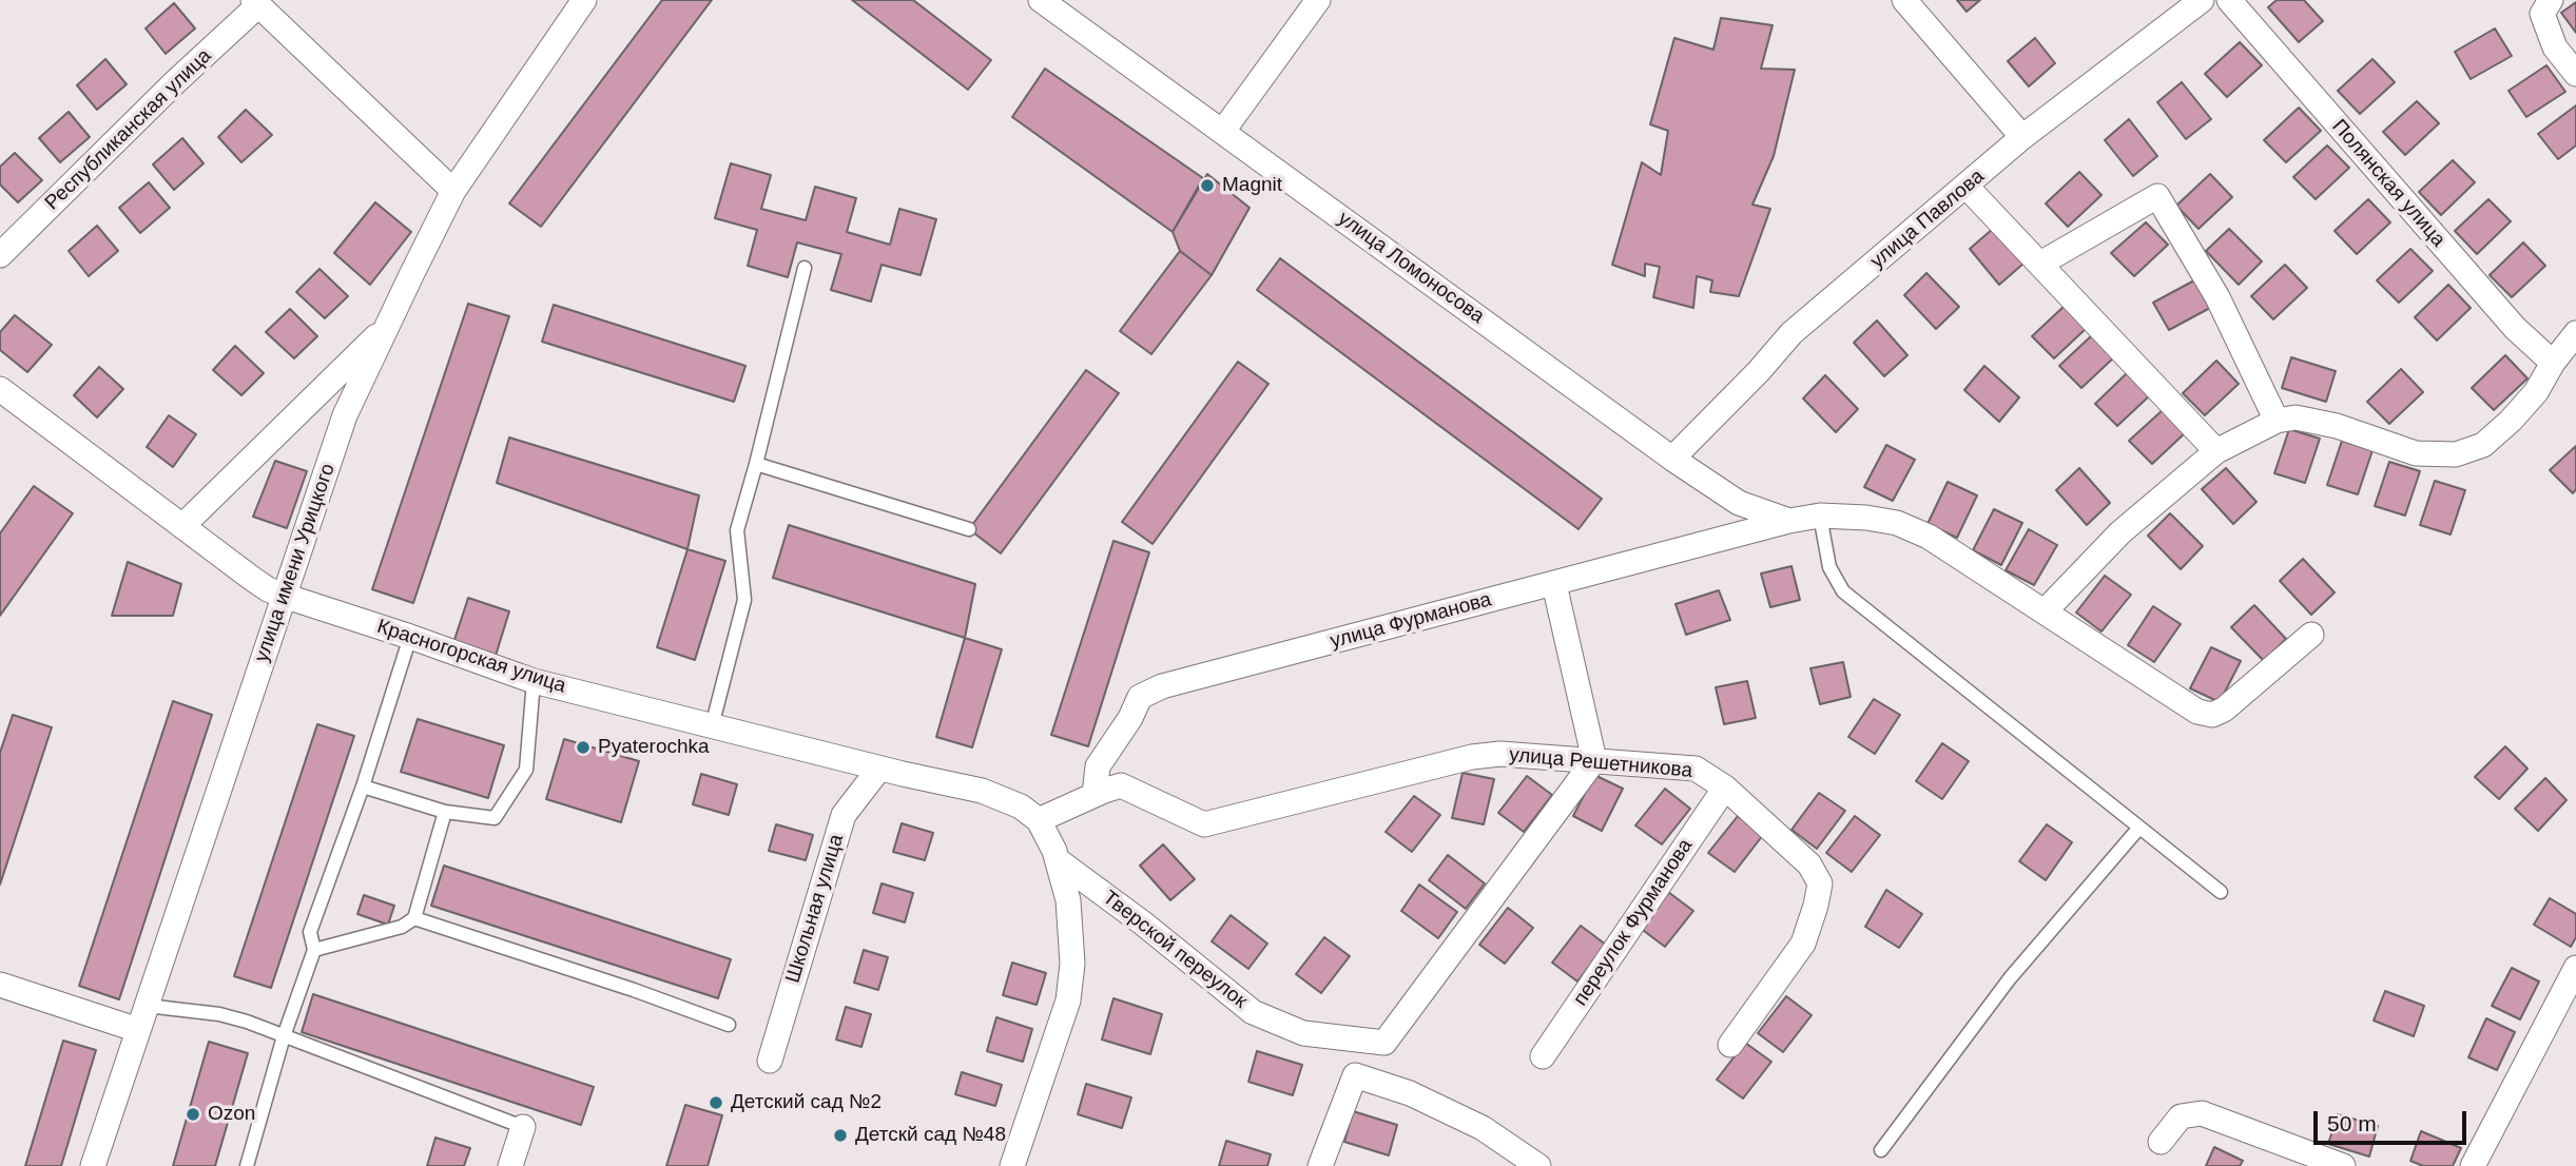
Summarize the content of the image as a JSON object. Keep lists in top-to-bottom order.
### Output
{
  "streets": {
    "street": [
      "Республиканская улица",
      "Полянская улица",
      "улица Павлова",
      "улица Ломоносова",
      "улица имени Урицкого",
      "улица Фурманова",
      "Красногорская улица",
      "улица Решетникова",
      "Школьная улица",
      "переулок Фурманова",
      "Тверской переулок"
    ]
  },
  "crossings": [
    ["улица Павлова", "улица Ломоносова"],
    ["улица Ломоносова", "улица Фурманова"],
    ["улица имени Урицкого", "Красногорская улица"],
    ["улица Фурманова", "улица Решетникова"],
    ["Красногорская улица", "улица Решетникова"],
    ["Красногорская улица", "Школьная улица"],
    ["улица Решетникова", "переулок Фурманова"],
    ["улица Решетникова", "Тверской переулок"]
  ],
  "places": [
    "Magnit",
    "Pyaterochka",
    "Детский сад №2",
    "Ozon",
    "Детскй сад №48"
  ],
  "scale_bar": "50 m"
}
